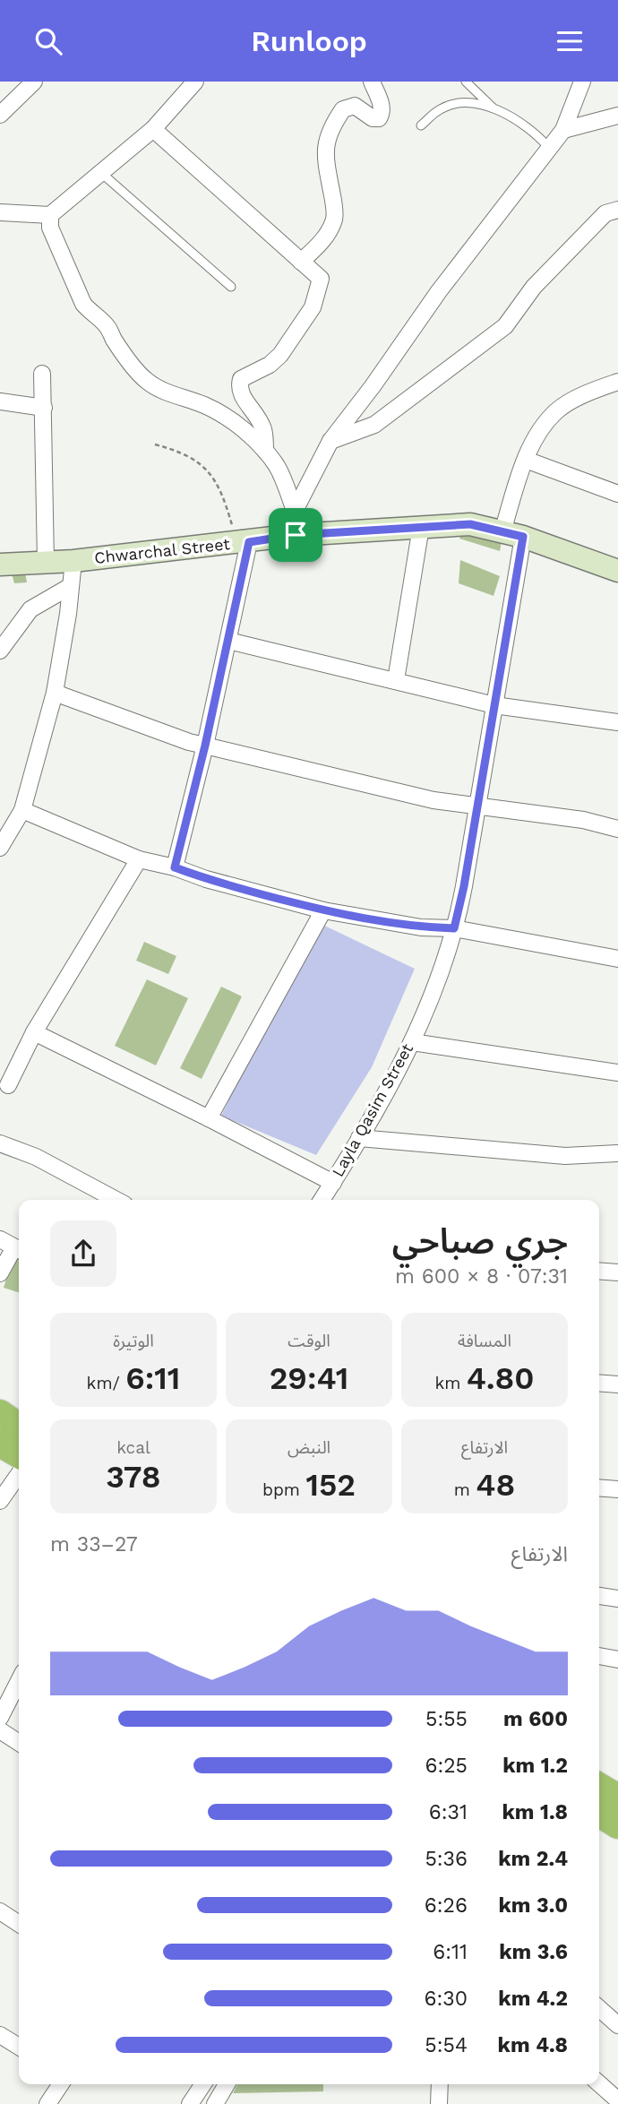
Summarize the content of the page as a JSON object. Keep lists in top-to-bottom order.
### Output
{
  "streets": {
    "main road": ["Chwarchal Street"],
    "street": ["Layla Qasim Street"]
  },
  "crossings": [
    ["Chwarchal Street", "Layla Qasim Street"]
  ],
  "page": {
    "header": "Runloop",
    "heading": ["جري صباحي", "07:31 · 8 × 600 m"],
    "stats": [
      ["المسافة", "4.80 km"],
      ["الوقت", "29:41"],
      ["الوتيرة", "6:11 /km"],
      ["الارتفاع", "48 m"],
      ["النبض", "152 bpm"],
      ["kcal", "378"]
    ],
    "chart": ["الارتفاع", "27–33 m"],
    "list": [
      {
        "name": "600 m",
        "note": "5:55"
      },
      {
        "name": "1.2 km",
        "note": "6:25"
      },
      {
        "name": "1.8 km",
        "note": "6:31"
      },
      {
        "name": "2.4 km",
        "note": "5:36"
      },
      {
        "name": "3.0 km",
        "note": "6:26"
      },
      {
        "name": "3.6 km",
        "note": "6:11"
      },
      {
        "name": "4.2 km",
        "note": "6:30"
      },
      {
        "name": "4.8 km",
        "note": "5:54"
      }
    ]
  }
}
